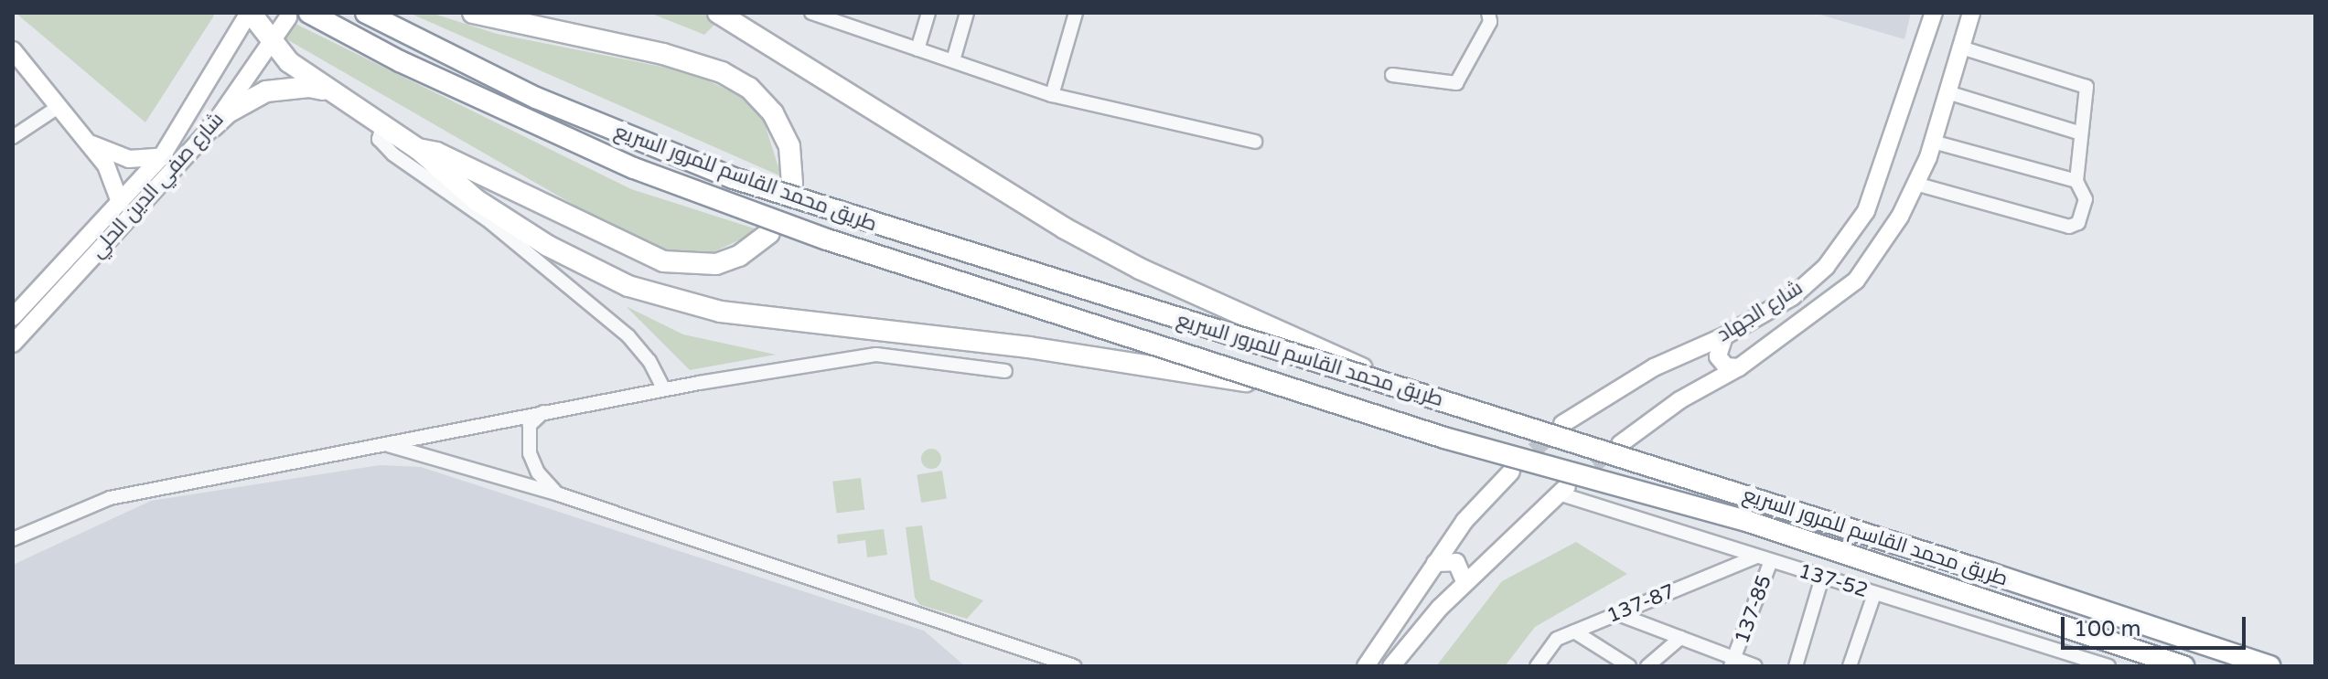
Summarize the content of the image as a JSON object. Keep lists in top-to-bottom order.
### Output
{
  "streets": {
    "highway": ["طريق محمد القاسم للمرور السريع"],
    "main road": ["شارع صفي الدين الحلي", "شارع الجهاد"],
    "street": ["137-52", "137-87", "137-85"]
  },
  "crossings": [
    ["137-52", "137-87"],
    ["137-52", "137-85"]
  ],
  "scale_bar": "100 m"
}
